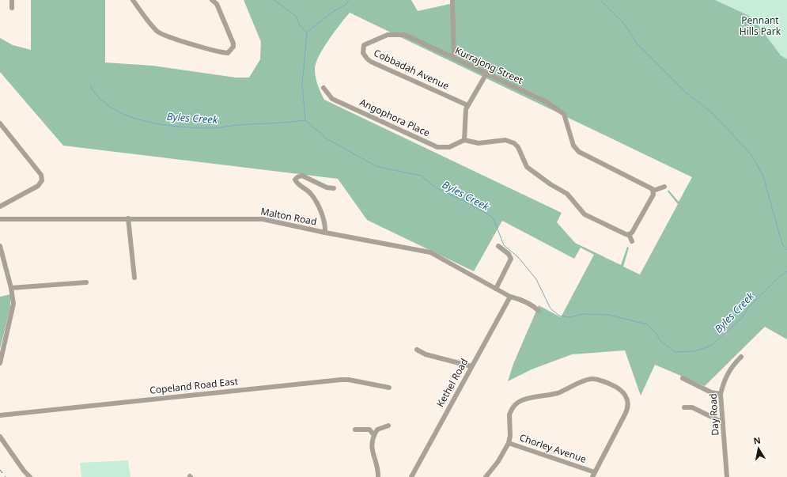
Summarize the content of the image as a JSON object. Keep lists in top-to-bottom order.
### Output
{
  "streets": {
    "street": [
      "Kurrajong Street",
      "Cobbadah Avenue",
      "Angophora Place",
      "Malton Road",
      "Kethel Road",
      "Copeland Road East",
      "Day Road",
      "Chorley Avenue"
    ]
  },
  "crossings": [
    ["Kurrajong Street", "Cobbadah Avenue"],
    ["Malton Road", "Kethel Road"]
  ],
  "water": ["Byles Creek"],
  "parks": ["Pennant Hills Park"],
  "north": "top"
}
